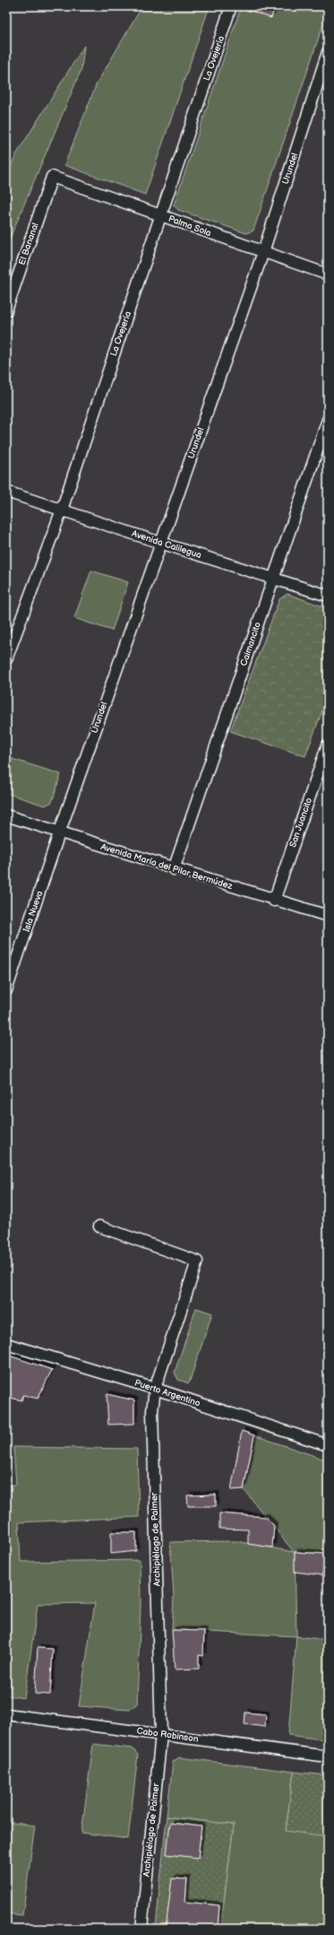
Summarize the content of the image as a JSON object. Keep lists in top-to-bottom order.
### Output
{
  "streets": {
    "street": [
      "La Ovejería",
      "Urundel",
      "Palma Sola",
      "El Bananal",
      "Avenida Calilegua",
      "Caimancito",
      "San Juancito",
      "Avenida María del Pilar Bermúdez",
      "Isla Nueva",
      "Puerto Argentino",
      "Archipiélago de Palmer",
      "Cabo Robinson"
    ]
  },
  "crossings": [
    ["La Ovejería", "Palma Sola"],
    ["La Ovejería", "Avenida Calilegua"],
    ["Urundel", "Palma Sola"],
    ["Urundel", "Avenida Calilegua"],
    ["Urundel", "Avenida María del Pilar Bermúdez"],
    ["Urundel", "Isla Nueva"],
    ["Palma Sola", "El Bananal"],
    ["Avenida Calilegua", "Caimancito"],
    ["Caimancito", "Avenida María del Pilar Bermúdez"],
    ["San Juancito", "Avenida María del Pilar Bermúdez"],
    ["Avenida María del Pilar Bermúdez", "Isla Nueva"],
    ["Puerto Argentino", "Archipiélago de Palmer"],
    ["Archipiélago de Palmer", "Cabo Robinson"]
  ]
}
